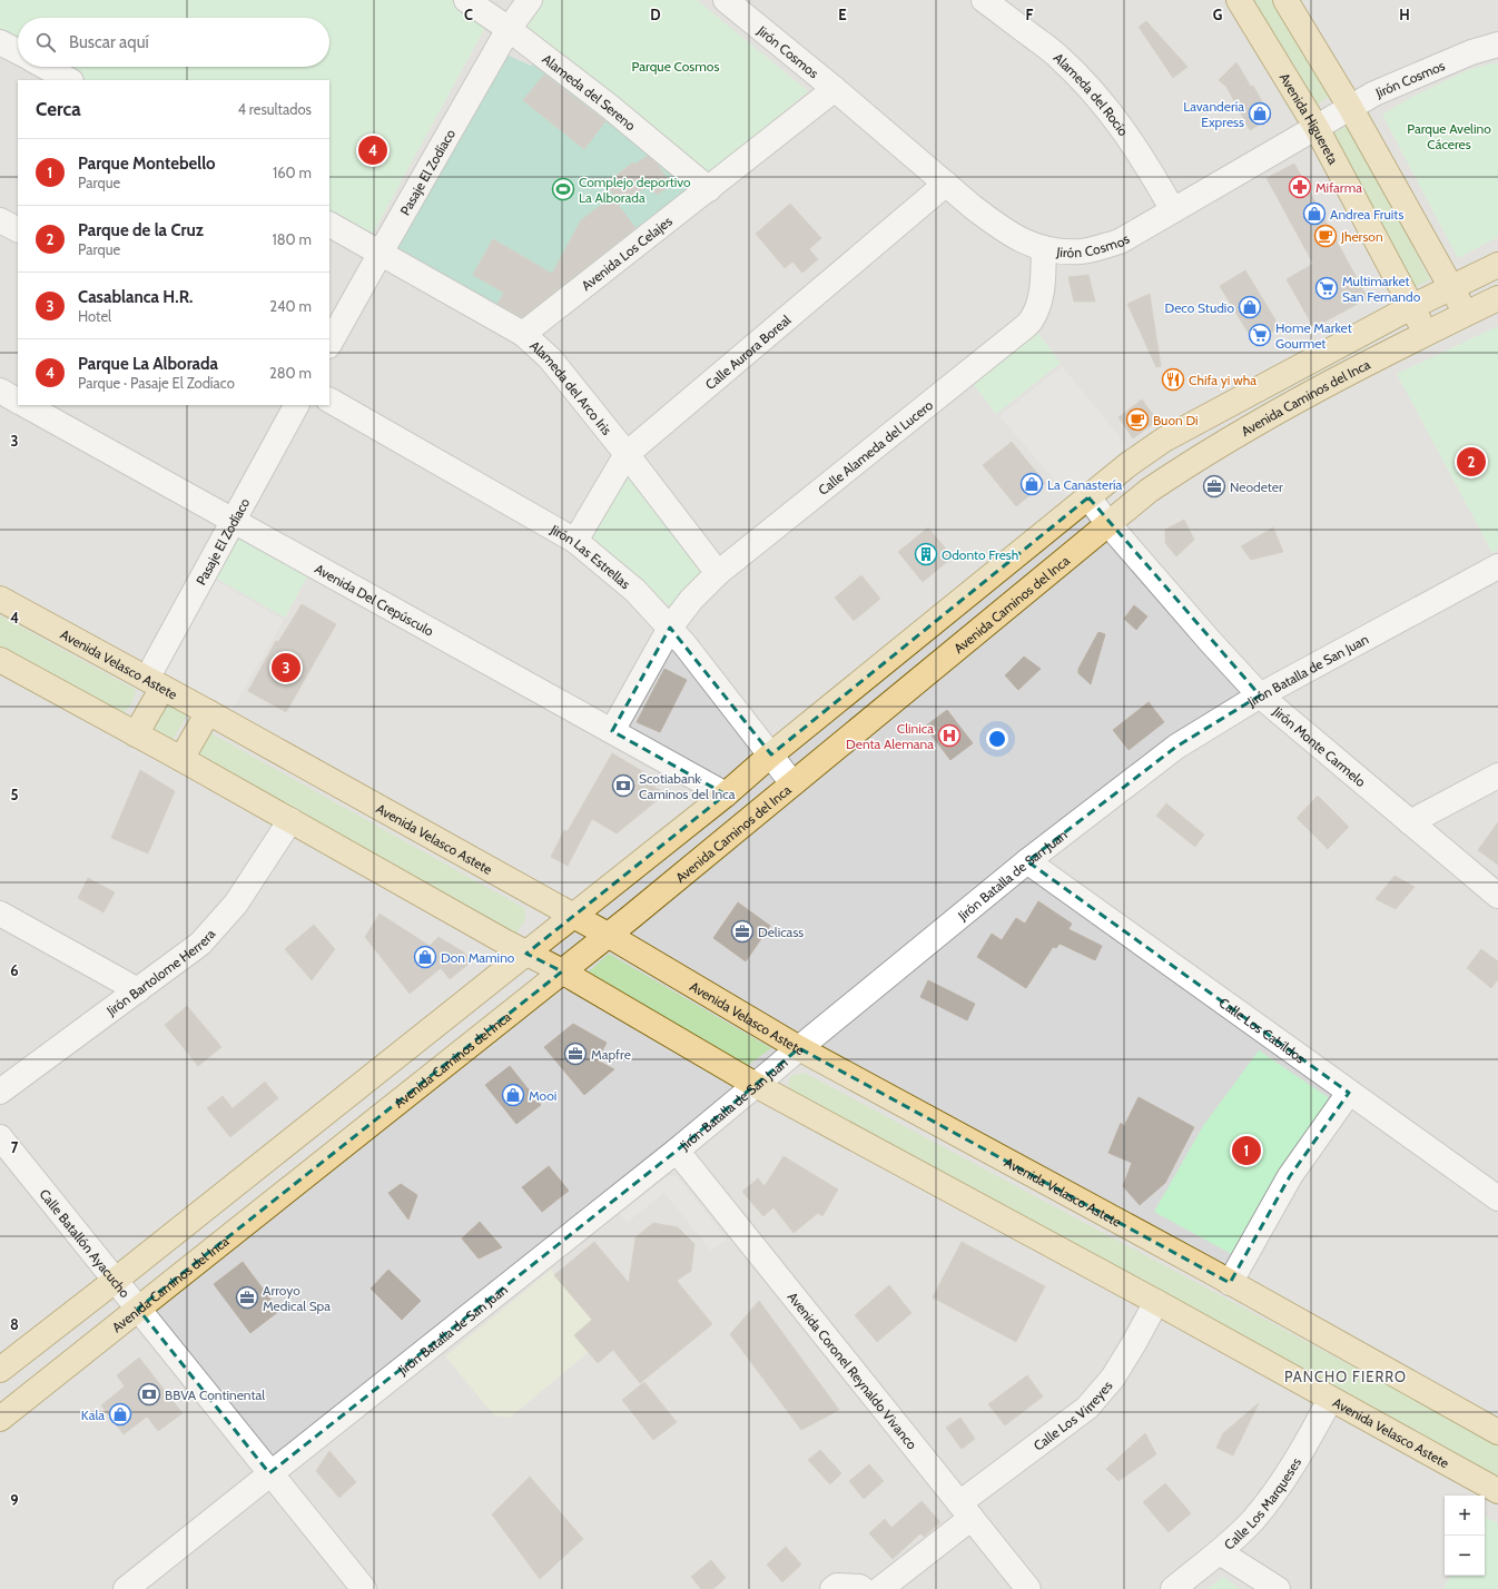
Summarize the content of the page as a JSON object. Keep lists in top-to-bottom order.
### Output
{
  "streets": {
    "main road": ["Avenida Higuereta", "Avenida Caminos del Inca", "Avenida Velasco Astete"],
    "street": [
      "Jirón Cosmos",
      "Alameda del Sereno",
      "Alameda del Rocío",
      "Pasaje El Zodíaco",
      "Avenida Los Celajes",
      "Calle Aurora Boreal",
      "Alameda del Arco Iris",
      "Calle Alameda del Lucero",
      "Jirón Las Estrellas",
      "Avenida Del Crepúsculo",
      "Jirón Batalla de San Juan",
      "Jirón Monte Carmelo",
      "Jirón Bartolome Herrera",
      "Calle Los Cabildos",
      "Calle Batallón Ayacucho",
      "Avenida Coronel Reynaldo Vivanco",
      "Calle Los Virreyes",
      "Calle Los Marqueses"
    ]
  },
  "crossings": [
    ["Jirón Cosmos", "Alameda del Rocío"],
    ["Jirón Cosmos", "Avenida Higuereta"],
    ["Jirón Cosmos", "Avenida Los Celajes"],
    ["Jirón Cosmos", "Calle Aurora Boreal"],
    ["Jirón Cosmos", "Calle Alameda del Lucero"],
    ["Alameda del Sereno", "Pasaje El Zodíaco"],
    ["Alameda del Sereno", "Avenida Los Celajes"],
    ["Avenida Higuereta", "Avenida Caminos del Inca"],
    ["Pasaje El Zodíaco", "Alameda del Arco Iris"],
    ["Pasaje El Zodíaco", "Avenida Del Crepúsculo"],
    ["Pasaje El Zodíaco", "Avenida Velasco Astete"],
    ["Avenida Los Celajes", "Alameda del Arco Iris"],
    ["Calle Aurora Boreal", "Alameda del Arco Iris"],
    ["Calle Aurora Boreal", "Jirón Las Estrellas"],
    ["Alameda del Arco Iris", "Calle Alameda del Lucero"],
    ["Avenida Caminos del Inca", "Jirón Las Estrellas"],
    ["Avenida Caminos del Inca", "Avenida Velasco Astete"],
    ["Avenida Caminos del Inca", "Jirón Monte Carmelo"],
    ["Avenida Caminos del Inca", "Calle Batallón Ayacucho"],
    ["Calle Alameda del Lucero", "Jirón Las Estrellas"],
    ["Calle Alameda del Lucero", "Avenida Del Crepúsculo"],
    ["Avenida Velasco Astete", "Jirón Batalla de San Juan"],
    ["Avenida Velasco Astete", "Jirón Bartolome Herrera"],
    ["Avenida Velasco Astete", "Calle Los Virreyes"],
    ["Avenida Velasco Astete", "Calle Los Marqueses"],
    ["Jirón Batalla de San Juan", "Jirón Monte Carmelo"],
    ["Jirón Batalla de San Juan", "Calle Los Cabildos"],
    ["Jirón Batalla de San Juan", "Calle Batallón Ayacucho"],
    ["Jirón Batalla de San Juan", "Avenida Coronel Reynaldo Vivanco"],
    ["Avenida Coronel Reynaldo Vivanco", "Calle Los Virreyes"]
  ],
  "districts": ["PANCHO FIERRO"],
  "parks": ["Parque Cosmos", "Parque Avelino Cáceres"],
  "places": {
    "shop": [
      "Lavandería Express",
      "Andrea Fruits",
      "Deco Studio",
      "La Canastería",
      "Don Mamino",
      "Mooi",
      "Kala"
    ],
    "pharmacy": ["Mifarma"],
    "sports": ["Complejo deportivo La Alborada"],
    "cafe": ["Jherson", "Buon Di"],
    "supermarket": ["Multimarket San Fernando", "Home Market Gourmet"],
    "restaurant": ["Chifa yi wha"],
    "office": [
      "Neodeter",
      "Delicass",
      "Mapfre",
      "Arroyo Medical Spa"
    ],
    "building": ["Odonto Fresh"],
    "hospital": ["Clinica Denta Alemana"],
    "bank": ["Scotiabank Caminos del Inca", "BBVA Continental"]
  },
  "page": {
    "search": "Buscar aquí",
    "heading": ["Cerca", "4 resultados"],
    "pins": [
      "4",
      "2",
      "3",
      "1"
    ],
    "list": [
      {
        "mark": "1",
        "name": "Parque Montebello",
        "note": "Parque",
        "value": "160 m"
      },
      {
        "mark": "2",
        "name": "Parque de la Cruz",
        "note": "Parque",
        "value": "180 m"
      },
      {
        "mark": "3",
        "name": "Casablanca H.R.",
        "note": "Hotel",
        "value": "240 m"
      },
      {
        "mark": "4",
        "name": "Parque La Alborada",
        "note": "Parque · Pasaje El Zodíaco",
        "value": "280 m"
      }
    ],
    "map_buttons": ["+", "−"]
  },
  "grid": {
    "columns": [
      "C",
      "D",
      "E",
      "F",
      "G",
      "H"
    ],
    "rows": [
      "3",
      "4",
      "5",
      "6",
      "7",
      "8",
      "9"
    ]
  }
}
